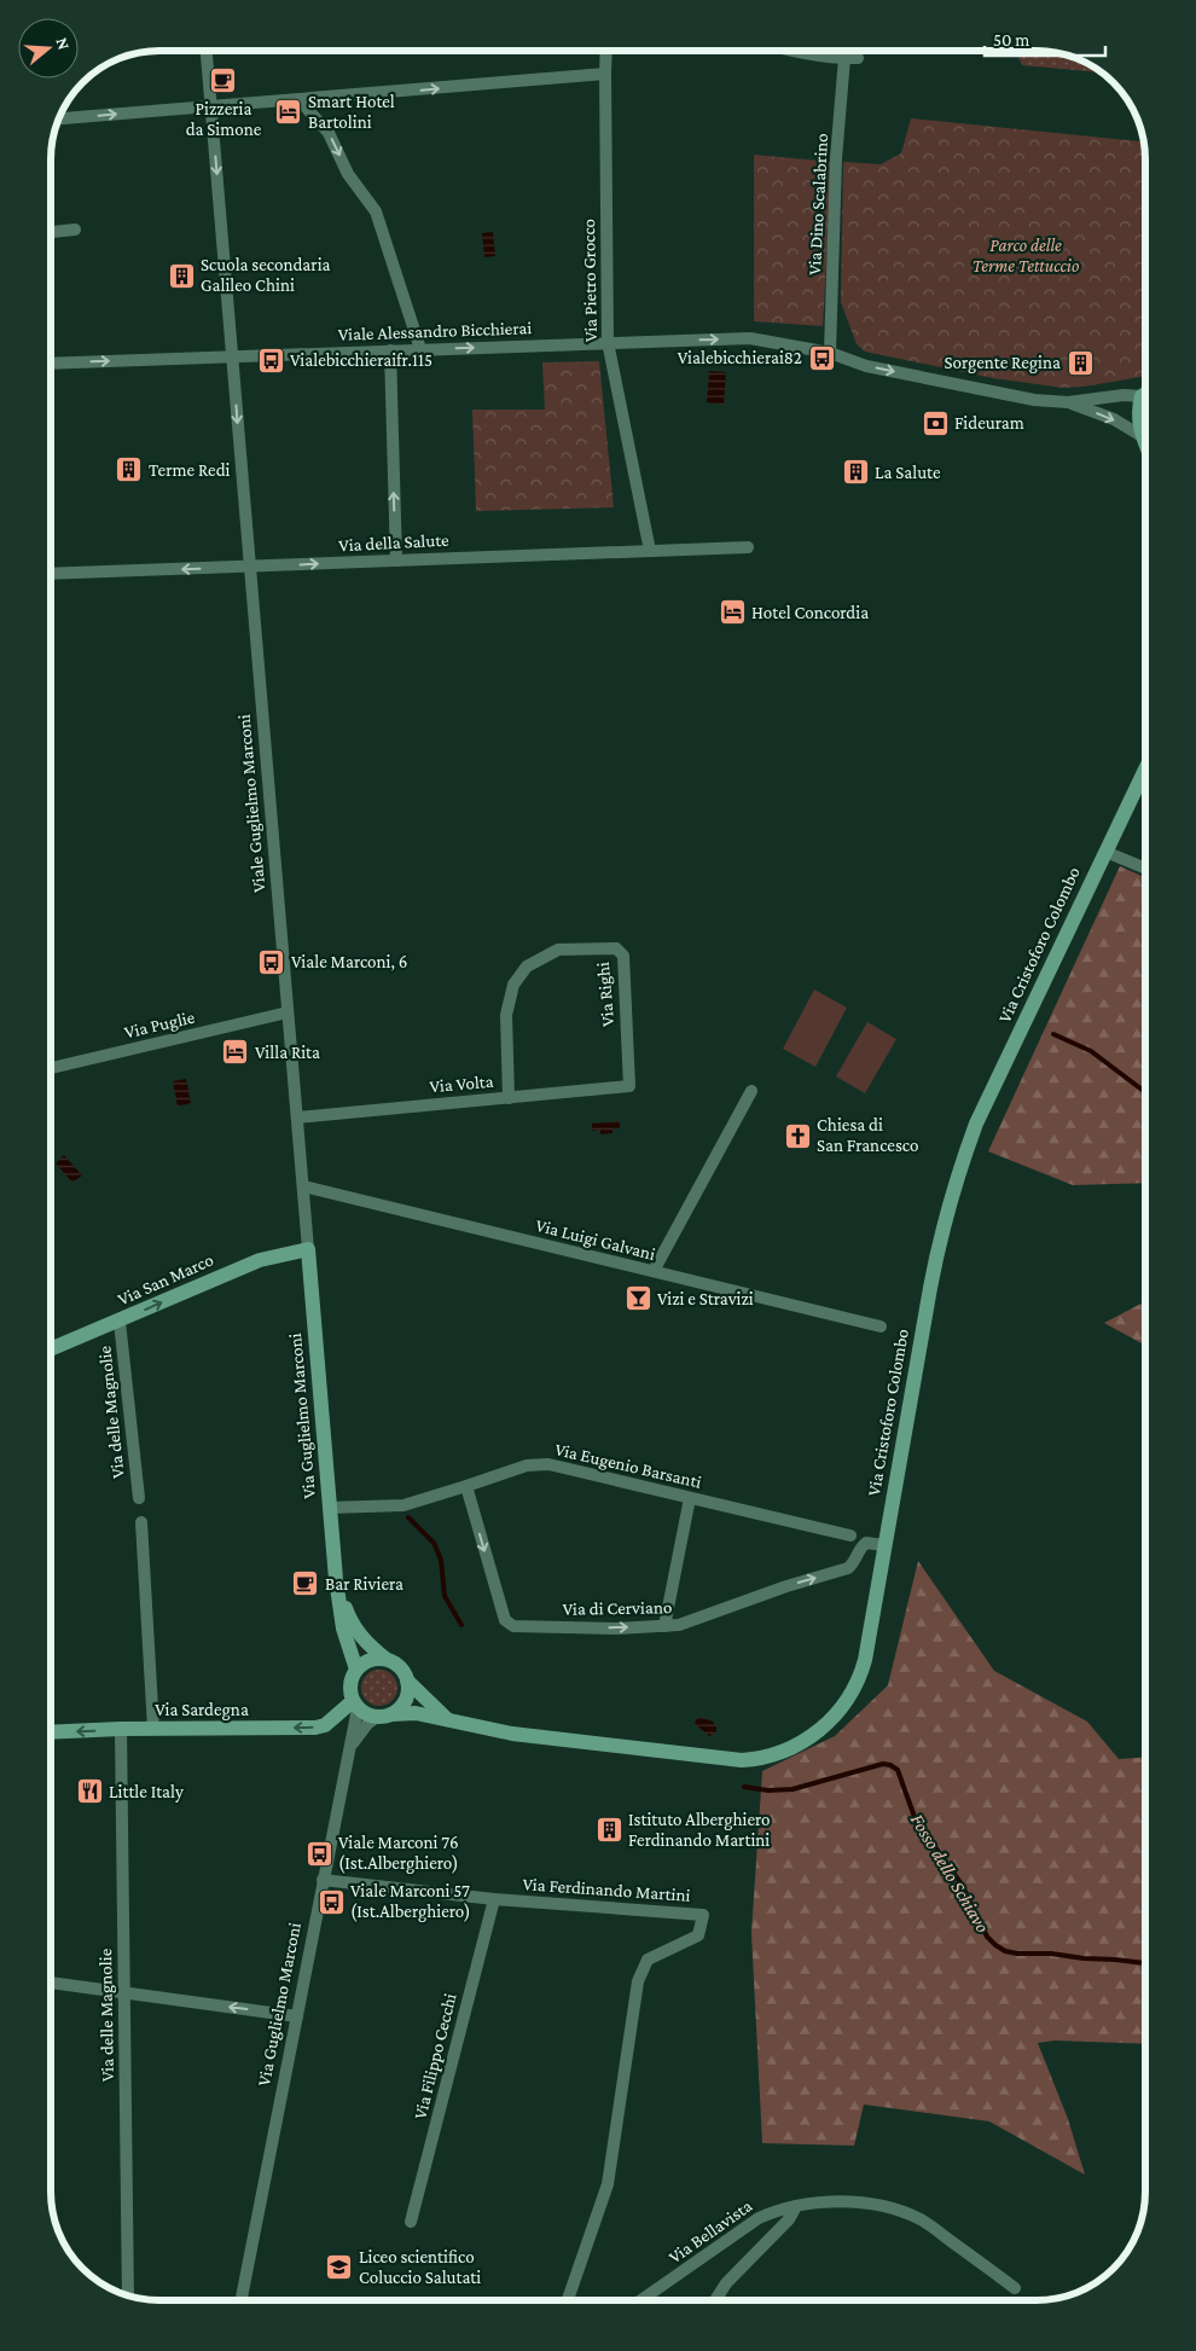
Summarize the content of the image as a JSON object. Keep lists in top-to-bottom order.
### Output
{
  "streets": {
    "main road": [
      "Via Cristoforo Colombo",
      "Via San Marco",
      "Via Guglielmo Marconi",
      "Via Sardegna"
    ],
    "street": [
      "Via Dino Scalabrino",
      "Via Pietro Grocco",
      "Viale Alessandro Bicchierai",
      "Via della Salute",
      "Viale Guglielmo Marconi",
      "Via Righi",
      "Via Puglie",
      "Via Volta",
      "Via Luigi Galvani",
      "Via delle Magnolie",
      "Via Eugenio Barsanti",
      "Via di Cerviano",
      "Via Ferdinando Martini",
      "Via Filippo Cecchi",
      "Via Bellavista"
    ]
  },
  "crossings": [
    ["Via Dino Scalabrino", "Viale Alessandro Bicchierai"],
    ["Via Pietro Grocco", "Viale Alessandro Bicchierai"],
    ["Via Pietro Grocco", "Via della Salute"],
    ["Viale Alessandro Bicchierai", "Viale Guglielmo Marconi"],
    ["Via della Salute", "Viale Guglielmo Marconi"],
    ["Viale Guglielmo Marconi", "Via Puglie"],
    ["Viale Guglielmo Marconi", "Via Volta"],
    ["Viale Guglielmo Marconi", "Via Luigi Galvani"],
    ["Viale Guglielmo Marconi", "Via San Marco"],
    ["Viale Guglielmo Marconi", "Via Guglielmo Marconi"],
    ["Via Cristoforo Colombo", "Via Guglielmo Marconi"],
    ["Via Cristoforo Colombo", "Via di Cerviano"],
    ["Via Cristoforo Colombo", "Via Sardegna"],
    ["Via Righi", "Via Volta"],
    ["Via San Marco", "Via delle Magnolie"],
    ["Via San Marco", "Via Guglielmo Marconi"],
    ["Via delle Magnolie", "Via Sardegna"],
    ["Via Guglielmo Marconi", "Via Eugenio Barsanti"],
    ["Via Guglielmo Marconi", "Via Sardegna"],
    ["Via Guglielmo Marconi", "Via Ferdinando Martini"],
    ["Via Eugenio Barsanti", "Via di Cerviano"],
    ["Via Ferdinando Martini", "Via Filippo Cecchi"]
  ],
  "one_way": [
    "Viale Alessandro Bicchierai",
    "Viale Guglielmo Marconi",
    "Via San Marco",
    "Via Sardegna"
  ],
  "water": ["Fosso dello Schiavo"],
  "parks": ["Parco delle Terme Tettuccio"],
  "places": {
    "cafe": ["Pizzeria da Simone", "Bar Riviera"],
    "hotel": ["Smart Hotel Bartolini", "Hotel Concordia", "Villa Rita"],
    "building": [
      "Scuola secondaria Galileo Chini",
      "Sorgente Regina",
      "Terme Redi",
      "La Salute",
      "Istituto Alberghiero Ferdinando Martini"
    ],
    "bus stop": [
      "Vialebicchierai82",
      "Vialebicchieraifr.115",
      "Viale Marconi, 6",
      "Viale Marconi 76 (Ist.Alberghiero)",
      "Viale Marconi 57 (Ist.Alberghiero)"
    ],
    "bank": ["Fideuram"],
    "church": ["Chiesa di San Francesco"],
    "bar": ["Vizi e Stravizi"],
    "restaurant": ["Little Italy"],
    "school or university": ["Liceo scientifico Coluccio Salutati"]
  },
  "scale_bar": "50 m",
  "north": "right"
}
